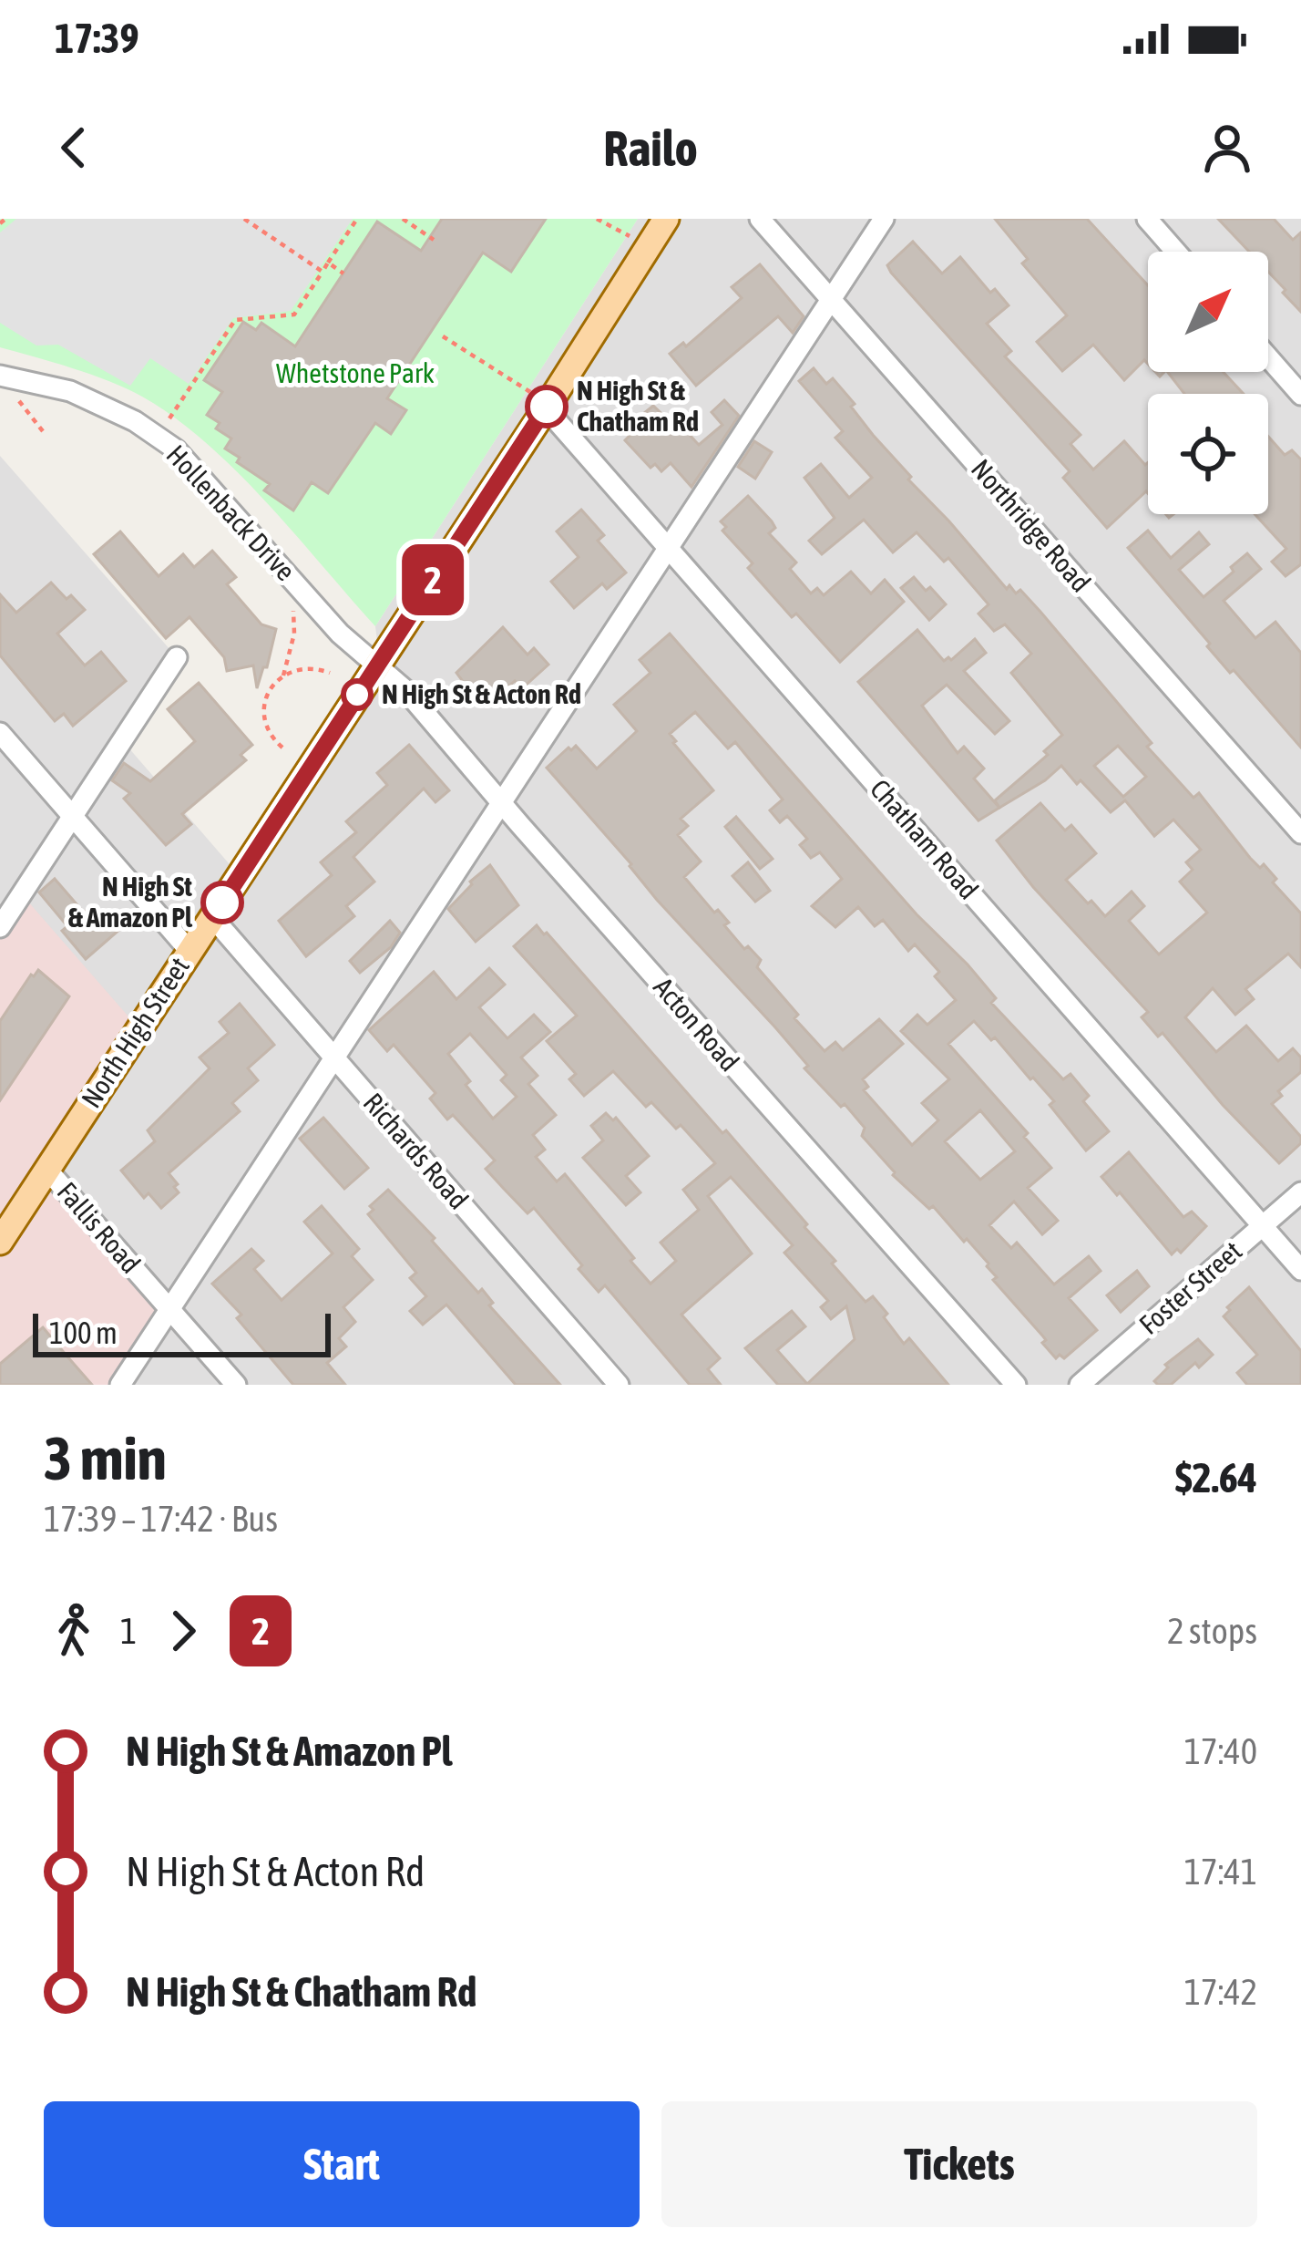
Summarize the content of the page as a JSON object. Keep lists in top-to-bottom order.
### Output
{
  "streets": {
    "main road": ["North High Street"],
    "street": [
      "Hollenback Drive",
      "Northridge Road",
      "Chatham Road",
      "Acton Road",
      "Richards Road",
      "Fallis Road",
      "Foster Street"
    ]
  },
  "crossings": [
    ["Hollenback Drive", "Acton Road"],
    ["Hollenback Drive", "North High Street"],
    ["Chatham Road", "North High Street"],
    ["Chatham Road", "Foster Street"],
    ["Acton Road", "North High Street"],
    ["North High Street", "Richards Road"],
    ["North High Street", "Fallis Road"]
  ],
  "parks": ["Whetstone Park"],
  "places": ["N High St & Chatham Rd", "N High St & Acton Rd", "N High St & Amazon Pl"],
  "lines": ["bus line 2"],
  "scale_bar": "100 m",
  "north": "top right",
  "page": {
    "status": "17:39",
    "header": "Railo",
    "on_map": "2",
    "scale": "100 m",
    "heading": ["3 min", "17:39 – 17:42 · Bus", "$2.64"],
    "legs": ["1", "2", "2 stops"],
    "list": [
      {
        "name": "N High St & Amazon Pl",
        "value": "17:40"
      },
      {
        "name": "N High St & Acton Rd",
        "value": "17:41"
      },
      {
        "name": "N High St & Chatham Rd",
        "value": "17:42"
      }
    ],
    "buttons": ["Start", "Tickets"]
  }
}
